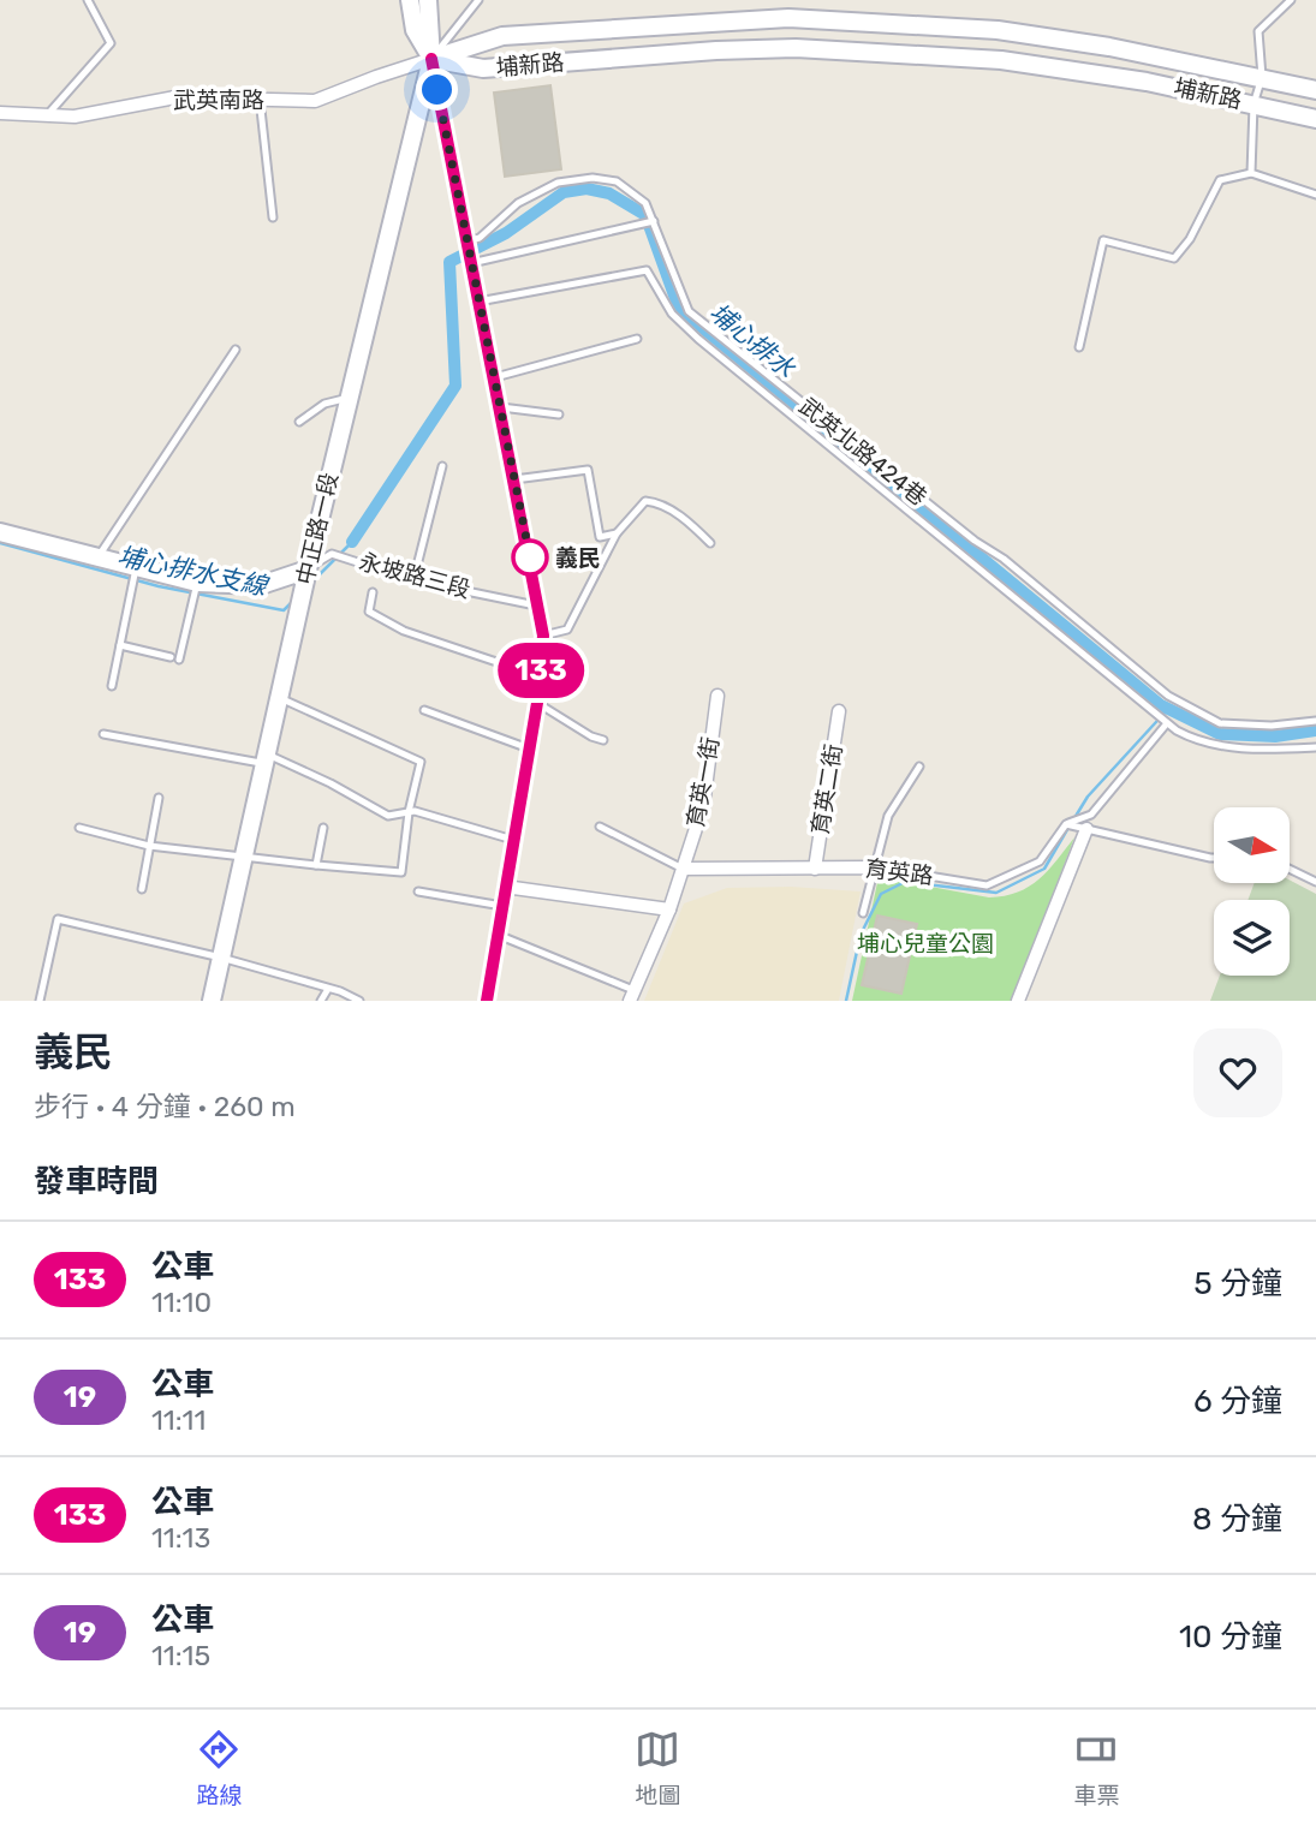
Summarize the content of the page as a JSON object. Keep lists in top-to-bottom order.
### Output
{
  "streets": {
    "street": [
      "埔新路",
      "武英南路",
      "中正路一段",
      "永坡路三段",
      "育英一街",
      "育英二街",
      "育英路"
    ],
    "lane": ["武英北路424巷"]
  },
  "crossings": [
    ["埔新路", "武英南路"],
    ["埔新路", "中正路一段"],
    ["武英南路", "中正路一段"],
    ["中正路一段", "永坡路三段"],
    ["育英一街", "育英路"],
    ["育英二街", "育英路"]
  ],
  "water": ["埔心排水", "埔心排水支線"],
  "parks": ["埔心兒童公園"],
  "places": ["義民"],
  "lines": ["bus line 133"],
  "north": "right",
  "page": {
    "on_map": "133",
    "heading": [
      ["義民", "步行 · 4 分鐘 · 260 m"],
      "發車時間"
    ],
    "list": [
      {
        "mark": "133",
        "name": "公車",
        "note": "11:10",
        "value": "5 分鐘"
      },
      {
        "mark": "19",
        "name": "公車",
        "note": "11:11",
        "value": "6 分鐘"
      },
      {
        "mark": "133",
        "name": "公車",
        "note": "11:13",
        "value": "8 分鐘"
      },
      {
        "mark": "19",
        "name": "公車",
        "note": "11:15",
        "value": "10 分鐘"
      }
    ],
    "tabs": ["路線", "地圖", "車票"]
  }
}
